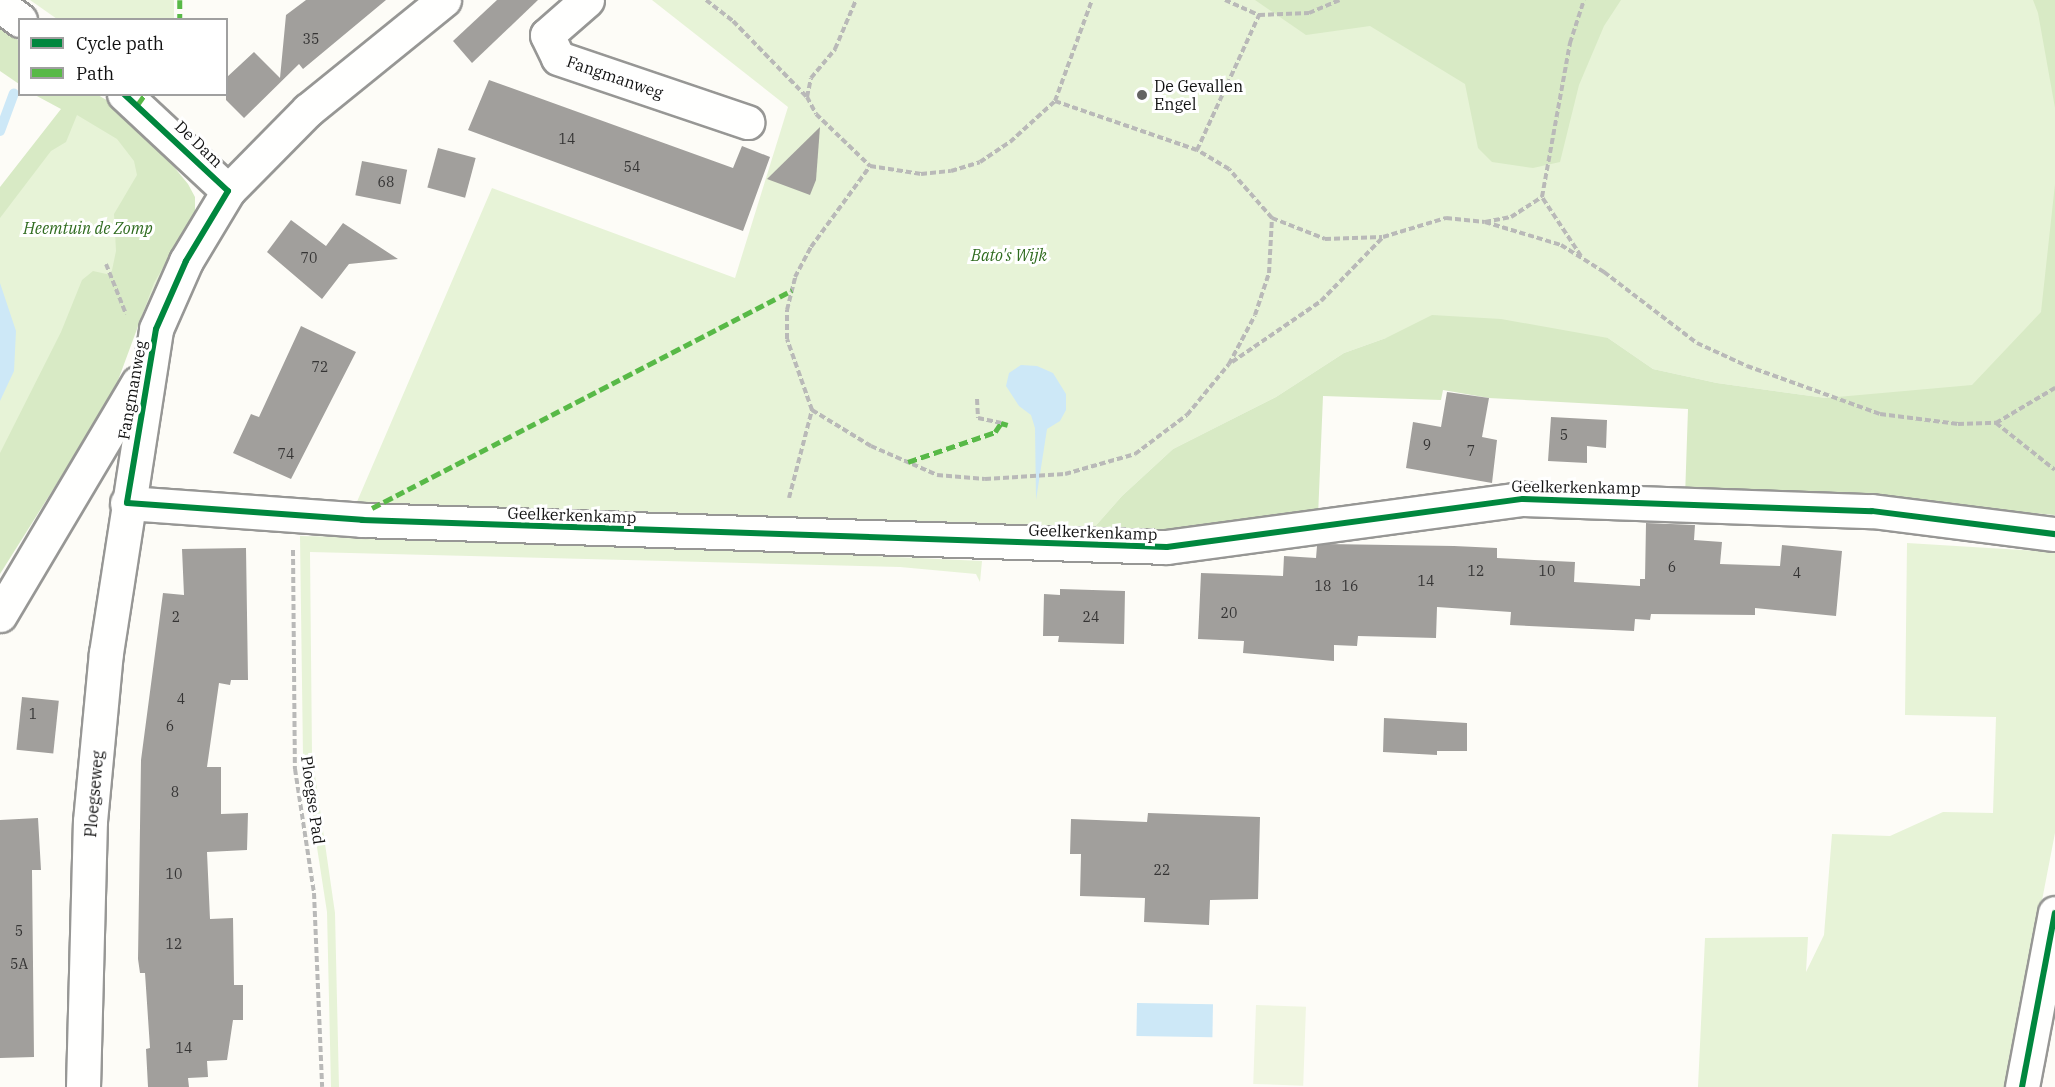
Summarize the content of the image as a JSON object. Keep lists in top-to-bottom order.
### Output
{
  "streets": {
    "street": [
      "Fangmanweg",
      "De Dam",
      "Geelkerkenkamp",
      "Ploegseweg"
    ],
    "path": ["Ploegse Pad"]
  },
  "crossings": [
    ["Fangmanweg", "De Dam"],
    ["Fangmanweg", "Geelkerkenkamp"],
    ["Fangmanweg", "Ploegseweg"],
    ["Geelkerkenkamp", "Ploegseweg"],
    ["Geelkerkenkamp", "Ploegse Pad"]
  ],
  "parks": ["Heemtuin de Zomp", "Bato's Wijk"],
  "places": ["De Gevallen Engel"],
  "house_numbers": [
    "35",
    "14",
    "54",
    "68",
    "70",
    "72",
    "5",
    "9",
    "7",
    "74",
    "6",
    "12",
    "10",
    "4",
    "14",
    "18",
    "16",
    "20",
    "2",
    "24",
    "4",
    "1",
    "6",
    "8",
    "22",
    "10",
    "5",
    "12",
    "5A",
    "14"
  ],
  "legend": ["Cycle path", "Path"]
}
